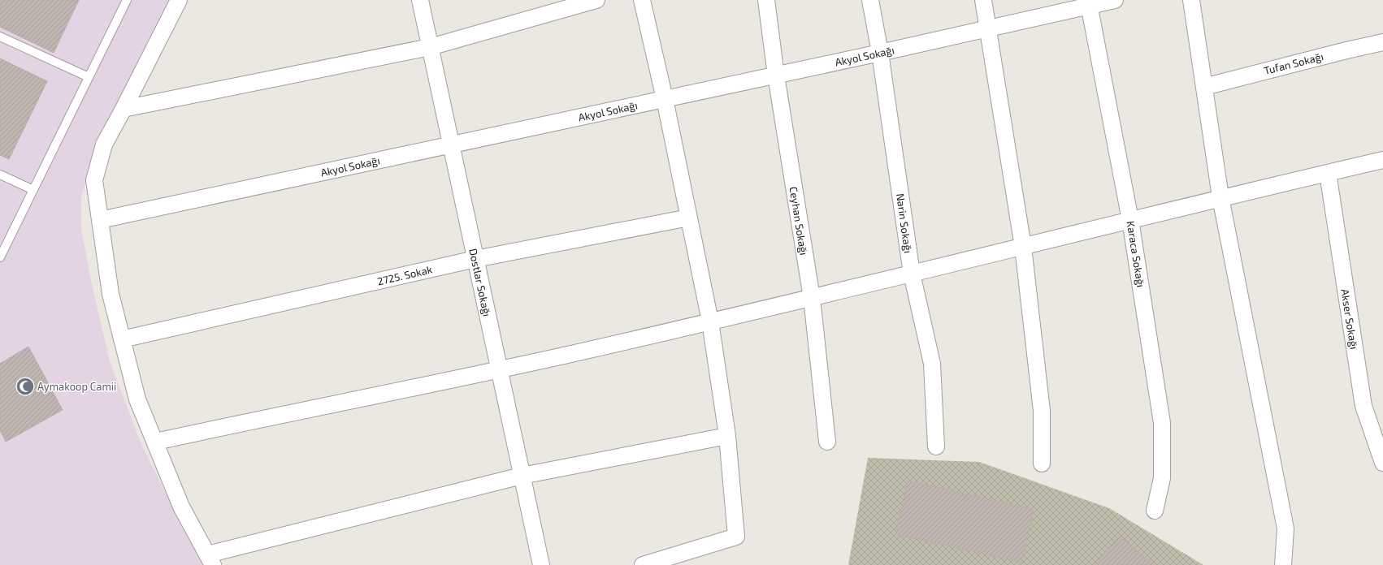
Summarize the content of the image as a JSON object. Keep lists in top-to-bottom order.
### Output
{
  "streets": {
    "street": [
      "Akyol Sokağı",
      "Tufan Sokağı",
      "Ceyhan Sokağı",
      "Narin Sokağı",
      "Karaca Sokağı",
      "2725. Sokak",
      "Dostlar Sokağı",
      "Akser Sokağı"
    ]
  },
  "crossings": [
    ["Akyol Sokağı", "Ceyhan Sokağı"],
    ["Akyol Sokağı", "Narin Sokağı"],
    ["Akyol Sokağı", "Karaca Sokağı"],
    ["Akyol Sokağı", "Dostlar Sokağı"],
    ["2725. Sokak", "Dostlar Sokağı"]
  ],
  "places": {
    "mosque": ["Aymakoop Camii"]
  }
}
